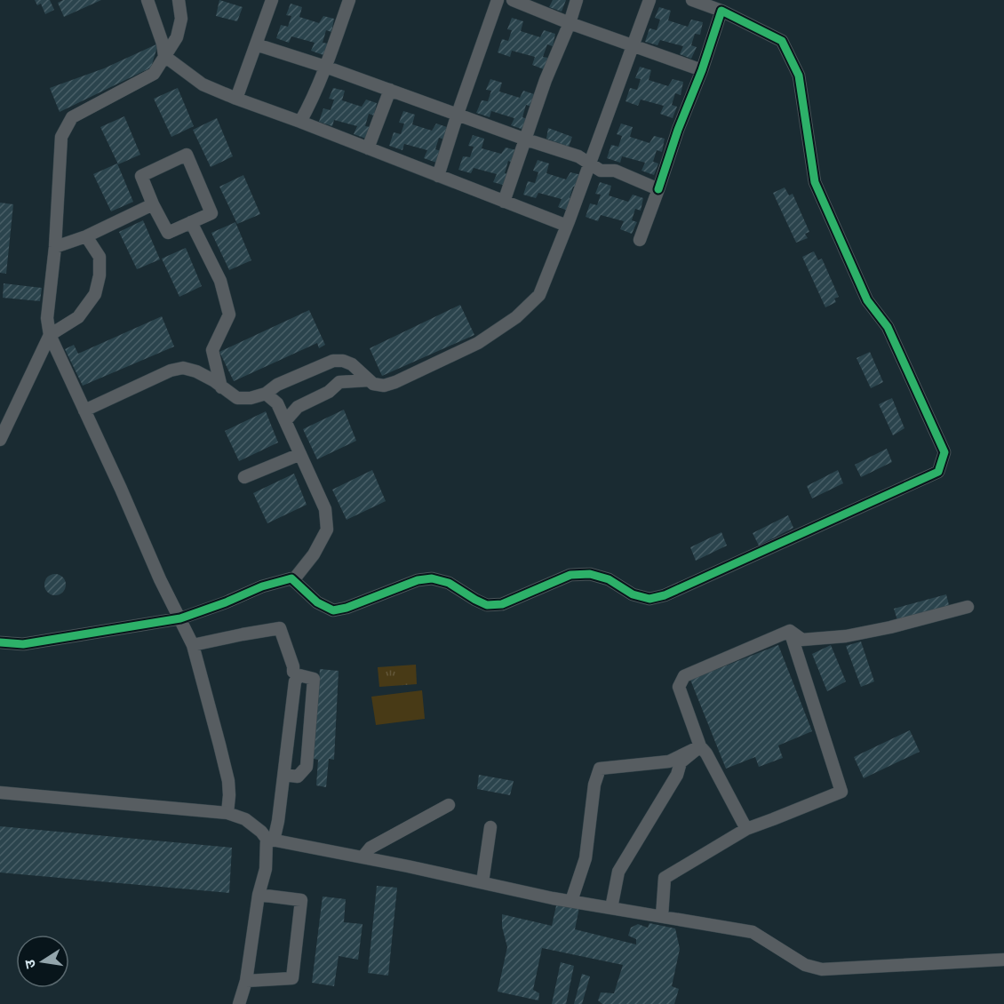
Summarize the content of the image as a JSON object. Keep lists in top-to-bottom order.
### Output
{
  "north": "left"
}
